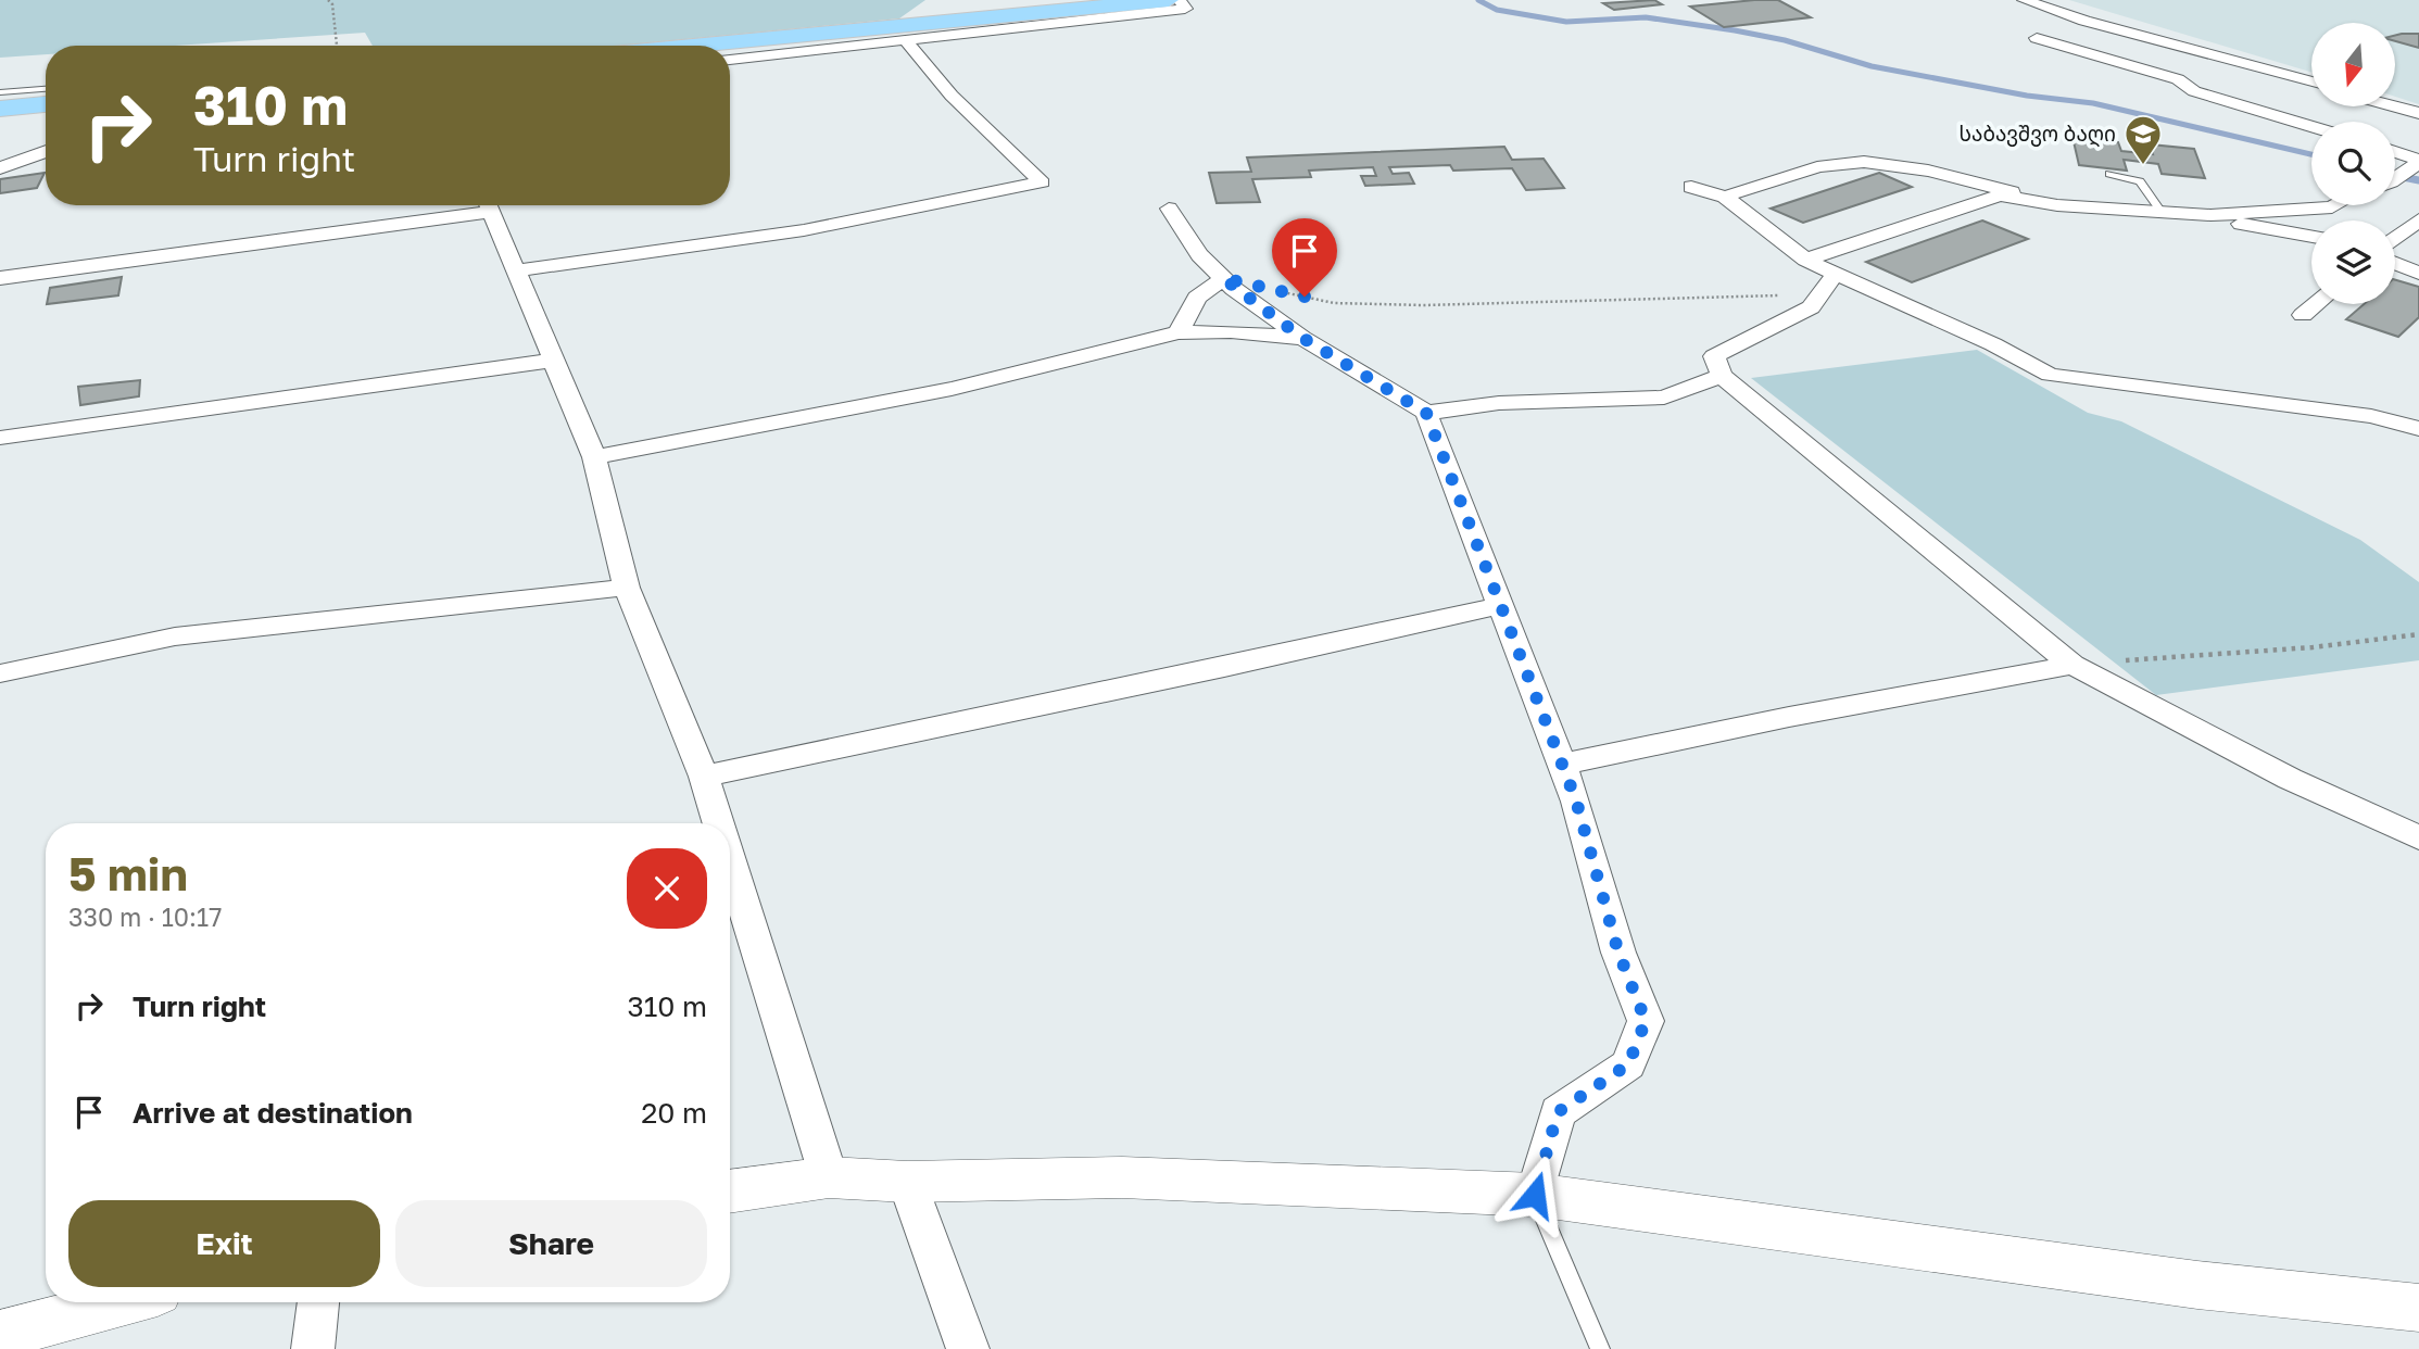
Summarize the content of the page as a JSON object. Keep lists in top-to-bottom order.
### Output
{
  "places": {
    "school or university": ["საბავშვო ბაღი"]
  },
  "north": "bottom",
  "page": {
    "turn": ["310 m", "Turn right"],
    "heading": ["5 min", "330 m · 10:17"],
    "list": [
      {
        "name": "Turn right",
        "value": "310 m"
      },
      {
        "name": "Arrive at destination",
        "value": "20 m"
      }
    ],
    "buttons": ["Exit", "Share"]
  }
}
